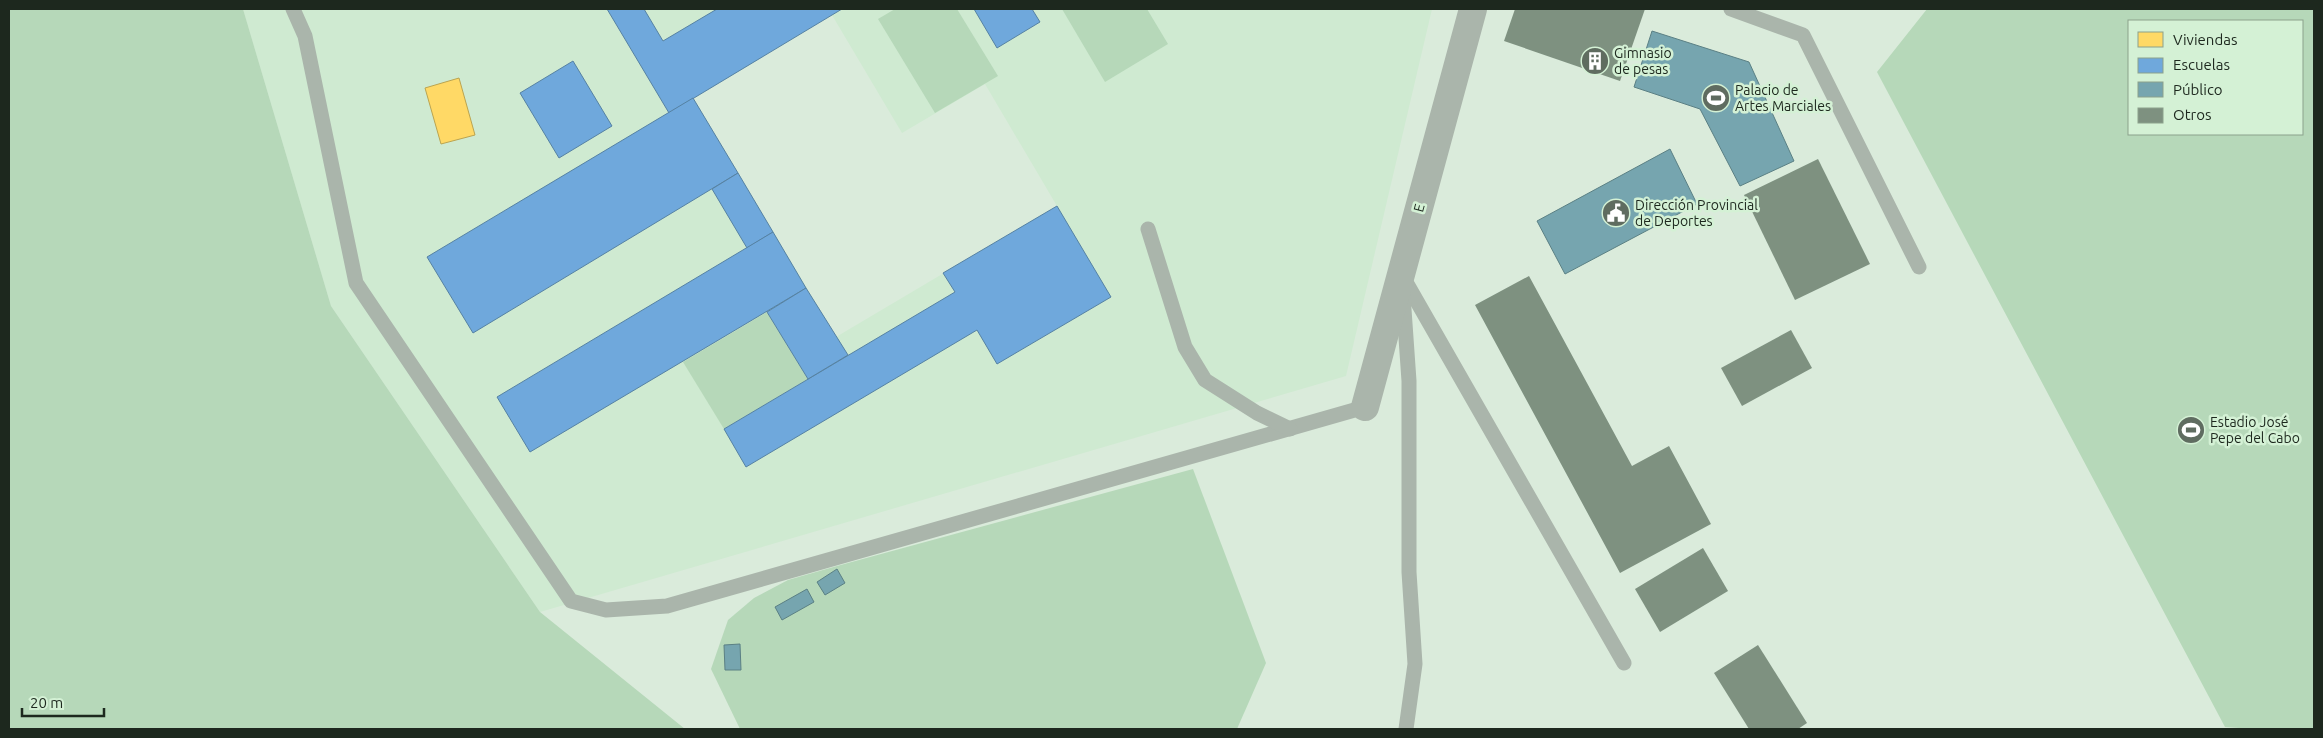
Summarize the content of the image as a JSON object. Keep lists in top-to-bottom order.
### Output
{
  "streets": {
    "street": ["E"]
  },
  "places": {
    "building": ["Gimnasio de pesas"],
    "sports": ["Palacio de Artes Marciales", "Estadio José Pepe del Cabo"],
    "public building": ["Dirección Provincial de Deportes"]
  },
  "legend": [
    "Viviendas",
    "Escuelas",
    "Público",
    "Otros"
  ],
  "scale_bar": "20 m"
}
